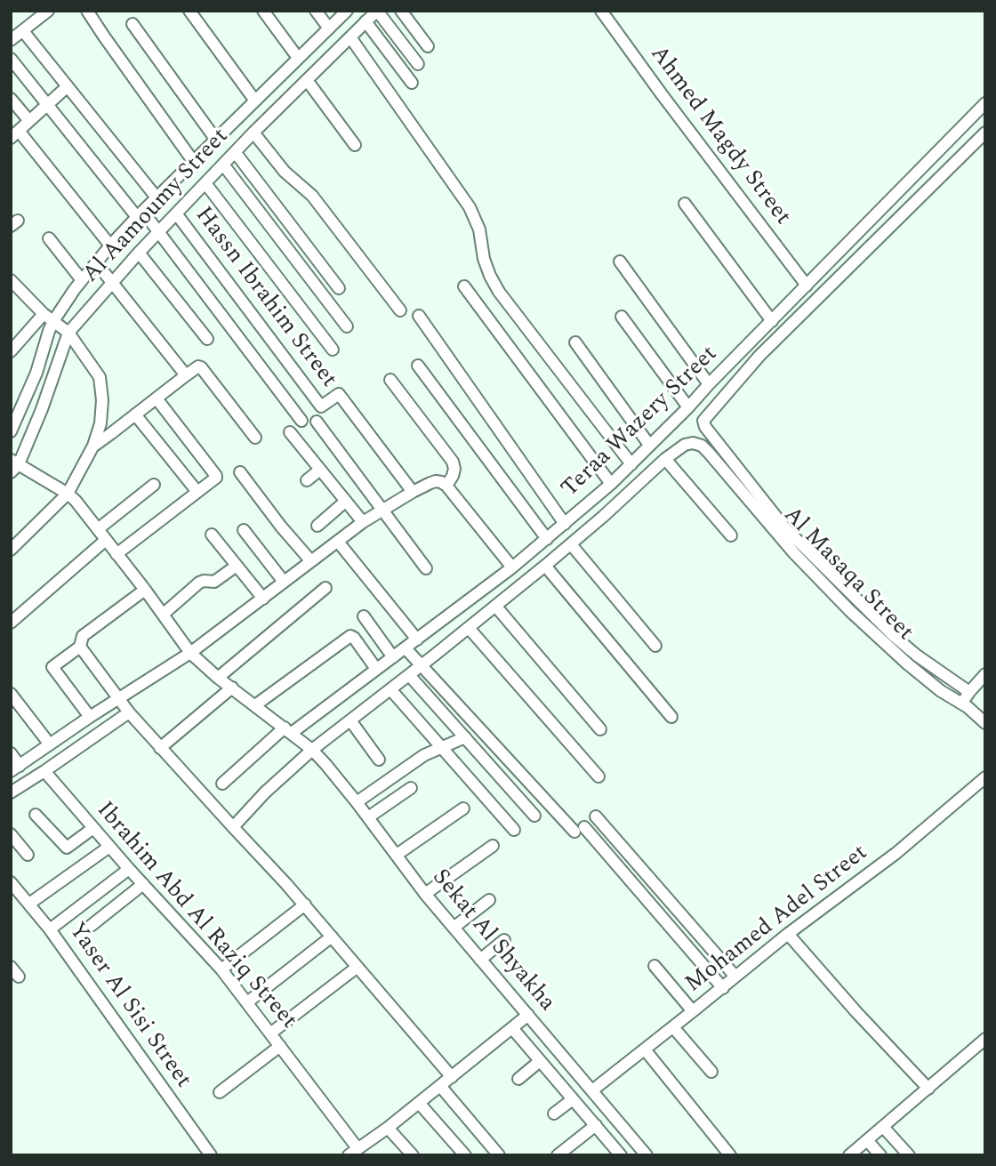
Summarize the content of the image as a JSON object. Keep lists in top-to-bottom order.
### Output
{
  "streets": {
    "street": [
      "Ahmed Magdy Street",
      "Al Aamoumy Street",
      "Hassn Ibrahim Street",
      "Teraa Wazery Street",
      "Al Masaqa Street",
      "Ibrahim Abd Al Raziq Street",
      "Mohamed Adel Street",
      "Sekat Al Shyakha",
      "Yaser Al Sisi Street"
    ]
  },
  "crossings": [
    ["Ahmed Magdy Street", "Teraa Wazery Street"],
    ["Al Aamoumy Street", "Hassn Ibrahim Street"],
    ["Al Aamoumy Street", "Sekat Al Shyakha"],
    ["Teraa Wazery Street", "Al Masaqa Street"],
    ["Teraa Wazery Street", "Sekat Al Shyakha"],
    ["Mohamed Adel Street", "Sekat Al Shyakha"]
  ]
}
